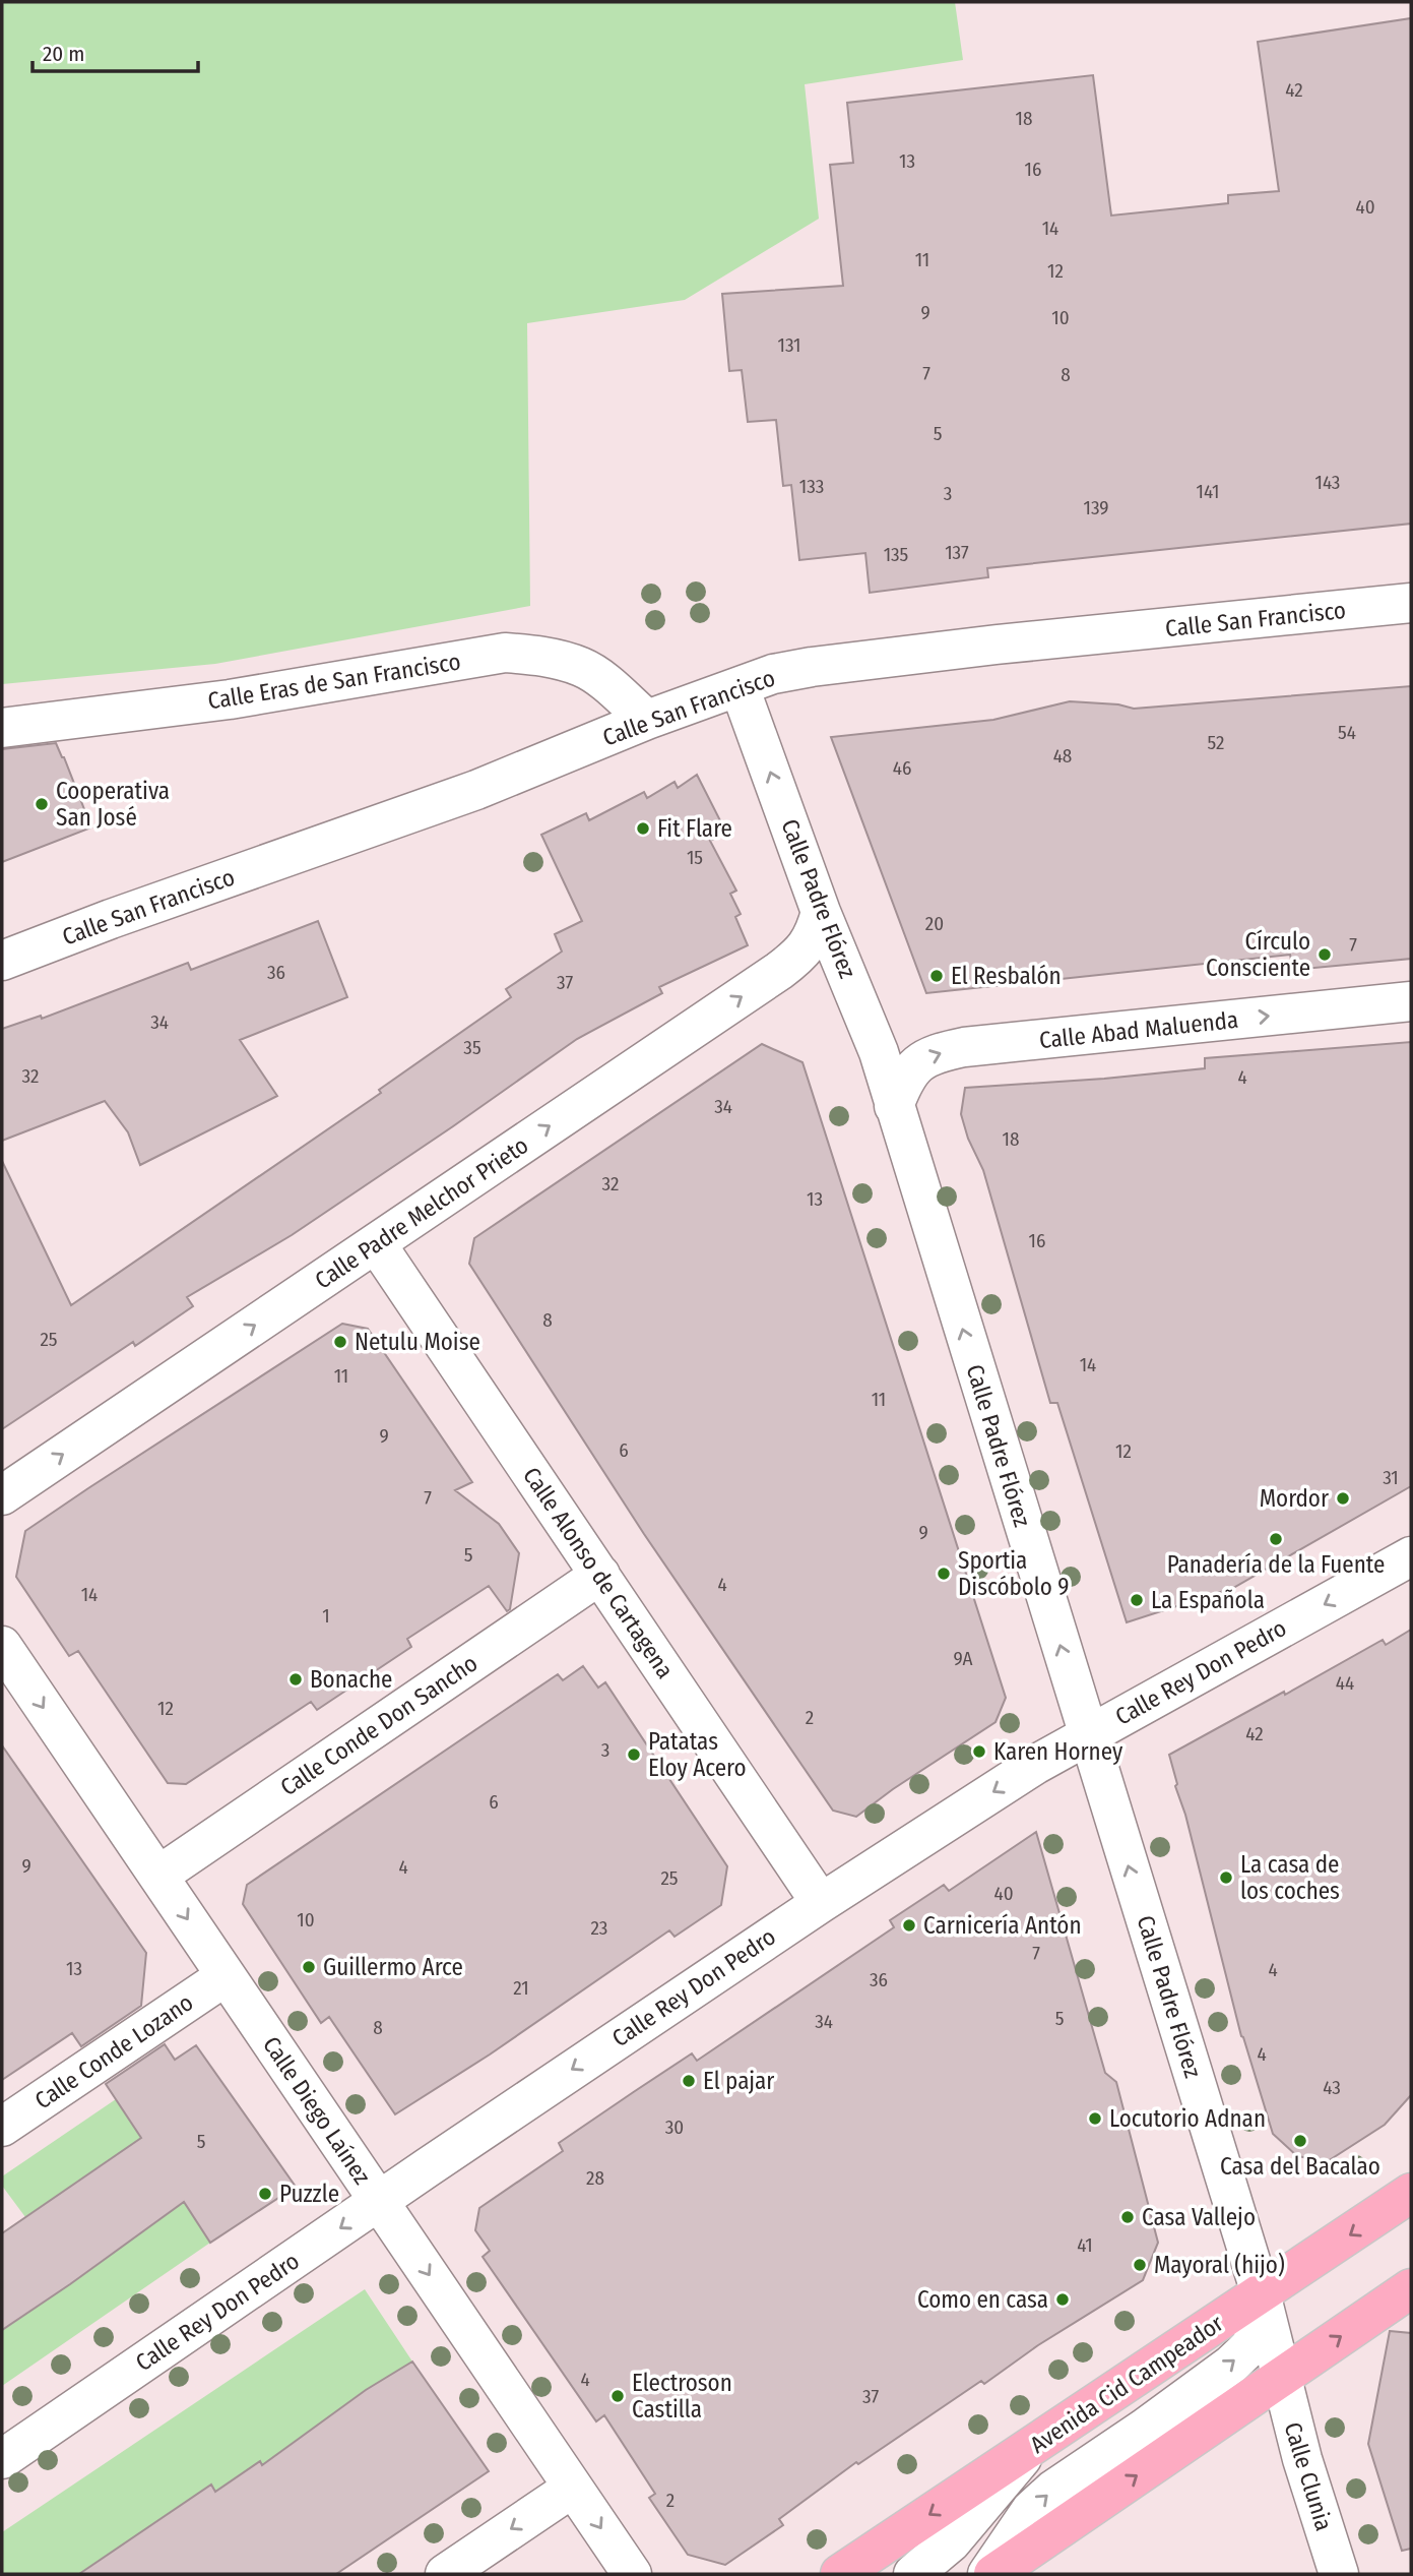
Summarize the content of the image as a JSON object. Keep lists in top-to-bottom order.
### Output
{
  "streets": {
    "main road": ["Avenida Cid Campeador"],
    "street": [
      "Calle San Francisco",
      "Calle Eras de San Francisco",
      "Calle Padre Flórez",
      "Calle Abad Maluenda",
      "Calle Padre Melchor Prieto",
      "Calle Alonso de Cartagena",
      "Calle Rey Don Pedro",
      "Calle Conde Don Sancho",
      "Calle Conde Lozano",
      "Calle Diego Laínez",
      "Calle Clunia"
    ]
  },
  "crossings": [
    ["Calle San Francisco", "Calle Eras de San Francisco"],
    ["Calle San Francisco", "Calle Padre Flórez"],
    ["Calle Padre Flórez", "Calle Abad Maluenda"],
    ["Calle Padre Flórez", "Calle Padre Melchor Prieto"],
    ["Calle Padre Flórez", "Calle Rey Don Pedro"],
    ["Calle Padre Flórez", "Avenida Cid Campeador"],
    ["Calle Padre Flórez", "Calle Clunia"],
    ["Calle Padre Melchor Prieto", "Calle Alonso de Cartagena"],
    ["Calle Alonso de Cartagena", "Calle Rey Don Pedro"],
    ["Calle Alonso de Cartagena", "Calle Conde Don Sancho"],
    ["Calle Rey Don Pedro", "Calle Diego Laínez"],
    ["Calle Conde Don Sancho", "Calle Diego Laínez"],
    ["Calle Conde Lozano", "Calle Diego Laínez"]
  ],
  "one_way": [
    "Calle Padre Flórez",
    "Calle Abad Maluenda",
    "Calle Padre Melchor Prieto",
    "Calle Rey Don Pedro",
    "Calle Diego Laínez"
  ],
  "places": [
    "Cooperativa San José",
    "Fit Flare",
    "Círculo Consciente",
    "El Resbalón",
    "Netulu Moise",
    "Mordor",
    "Panadería de la Fuente",
    "Sportia Discóbolo 9",
    "La Española",
    "Bonache",
    "Karen Horney",
    "Patatas Eloy Acero",
    "La casa de los coches",
    "Carnicería Antón",
    "Guillermo Arce",
    "El pajar",
    "Locutorio Adnan",
    "Casa del Bacalao",
    "Puzzle",
    "Casa Vallejo",
    "Mayoral (hijo)",
    "Como en casa",
    "Electroson Castilla"
  ],
  "house_numbers": [
    "42",
    "18",
    "13",
    "16",
    "40",
    "14",
    "11",
    "12",
    "9",
    "10",
    "131",
    "7",
    "8",
    "5",
    "143",
    "133",
    "141",
    "3",
    "139",
    "137",
    "135",
    "54",
    "52",
    "48",
    "46",
    "15",
    "20",
    "7",
    "36",
    "37",
    "34",
    "35",
    "32",
    "4",
    "34",
    "18",
    "32",
    "13",
    "16",
    "8",
    "25",
    "14",
    "11",
    "11",
    "9",
    "6",
    "12",
    "31",
    "7",
    "9",
    "5",
    "4",
    "14",
    "1",
    "9A",
    "44",
    "12",
    "2",
    "42",
    "3",
    "6",
    "9",
    "4",
    "25",
    "40",
    "10",
    "23",
    "7",
    "13",
    "4",
    "36",
    "21",
    "5",
    "34",
    "8",
    "4",
    "43",
    "30",
    "5",
    "28",
    "41",
    "4",
    "37",
    "2"
  ],
  "scale_bar": "20 m"
}
